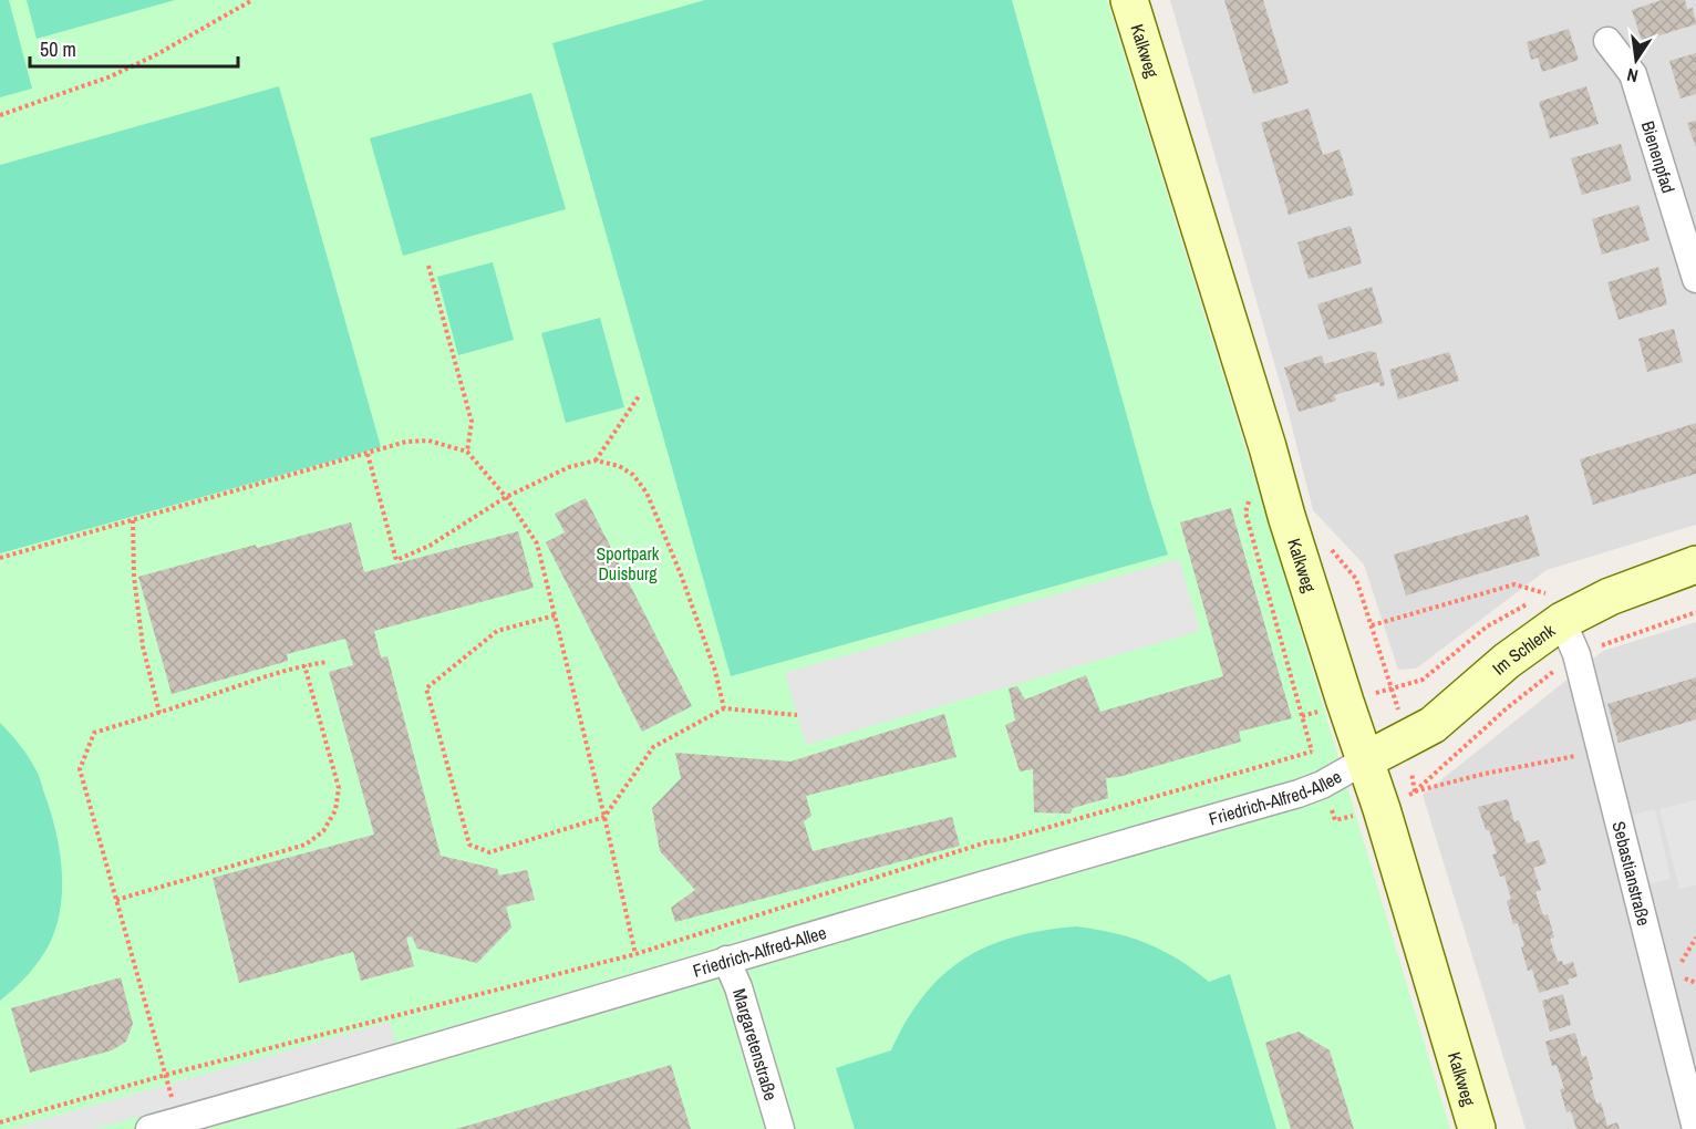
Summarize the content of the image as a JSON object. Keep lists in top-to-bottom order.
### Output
{
  "streets": {
    "street": [
      "Kalkweg",
      "Bienenpfad",
      "Im Schlenk",
      "Friedrich-Alfred-Allee",
      "Sebastianstraße",
      "Margaretenstraße"
    ]
  },
  "crossings": [
    ["Kalkweg", "Im Schlenk"],
    ["Kalkweg", "Friedrich-Alfred-Allee"],
    ["Im Schlenk", "Friedrich-Alfred-Allee"],
    ["Im Schlenk", "Sebastianstraße"],
    ["Friedrich-Alfred-Allee", "Margaretenstraße"]
  ],
  "parks": ["Sportpark Duisburg"],
  "scale_bar": "50 m",
  "north": "bottom"
}
